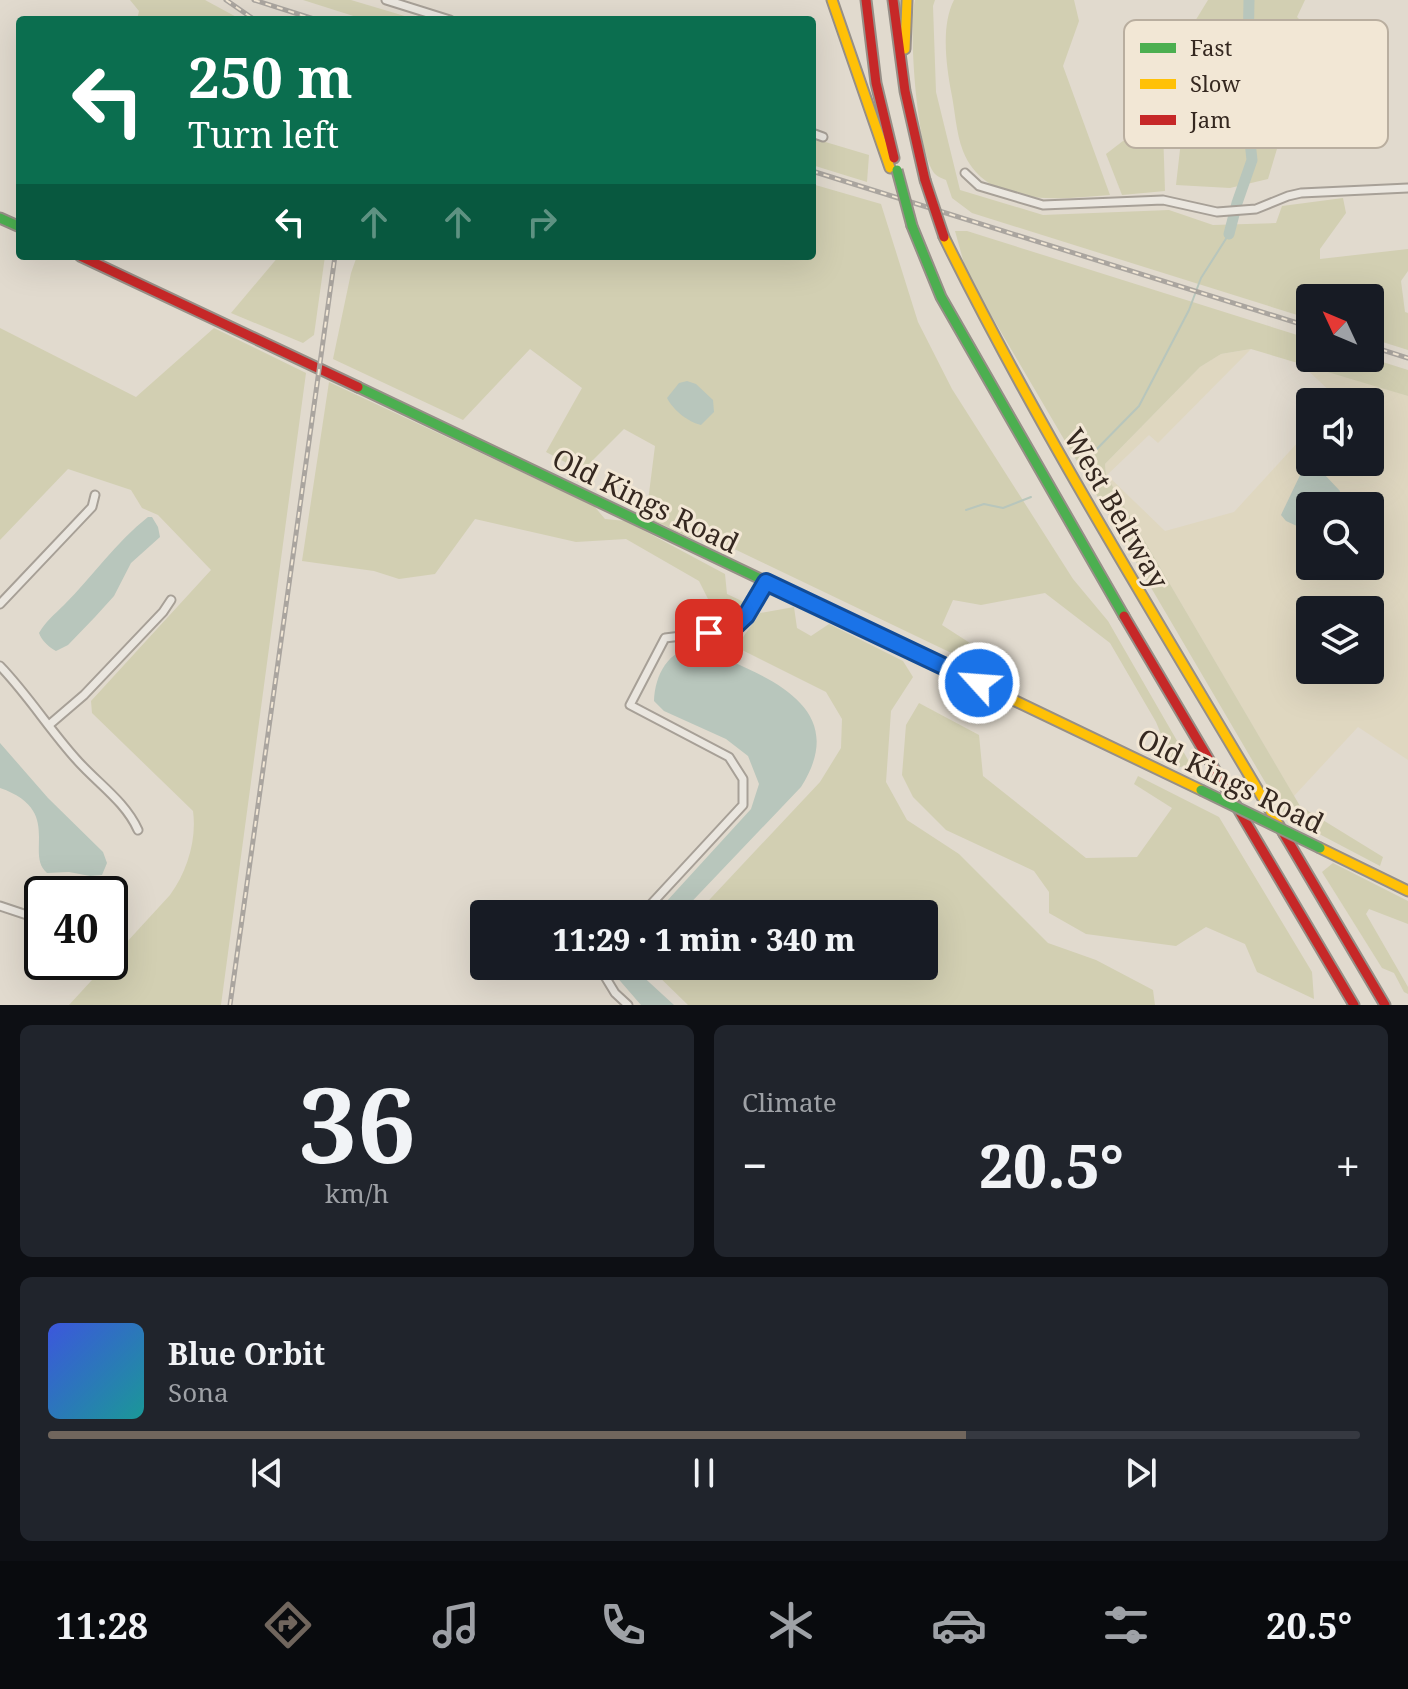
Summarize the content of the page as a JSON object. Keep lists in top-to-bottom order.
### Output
{
  "streets": {
    "main road": ["Old Kings Road", "West Beltway"]
  },
  "legend": ["Fast", "Slow", "Jam"],
  "north": "top left",
  "page": {
    "turn": ["250 m", "Turn left"],
    "limit": "40",
    "trip": "11:29 · 1 min · 340 m",
    "tile": [
      ["36", "km/h"],
      "Climate"
    ],
    "heat": ["−", "20.5°", "+"],
    "song": ["Blue Orbit", "Sona"],
    "tabs": ["11:28", "20.5°"]
  }
}
